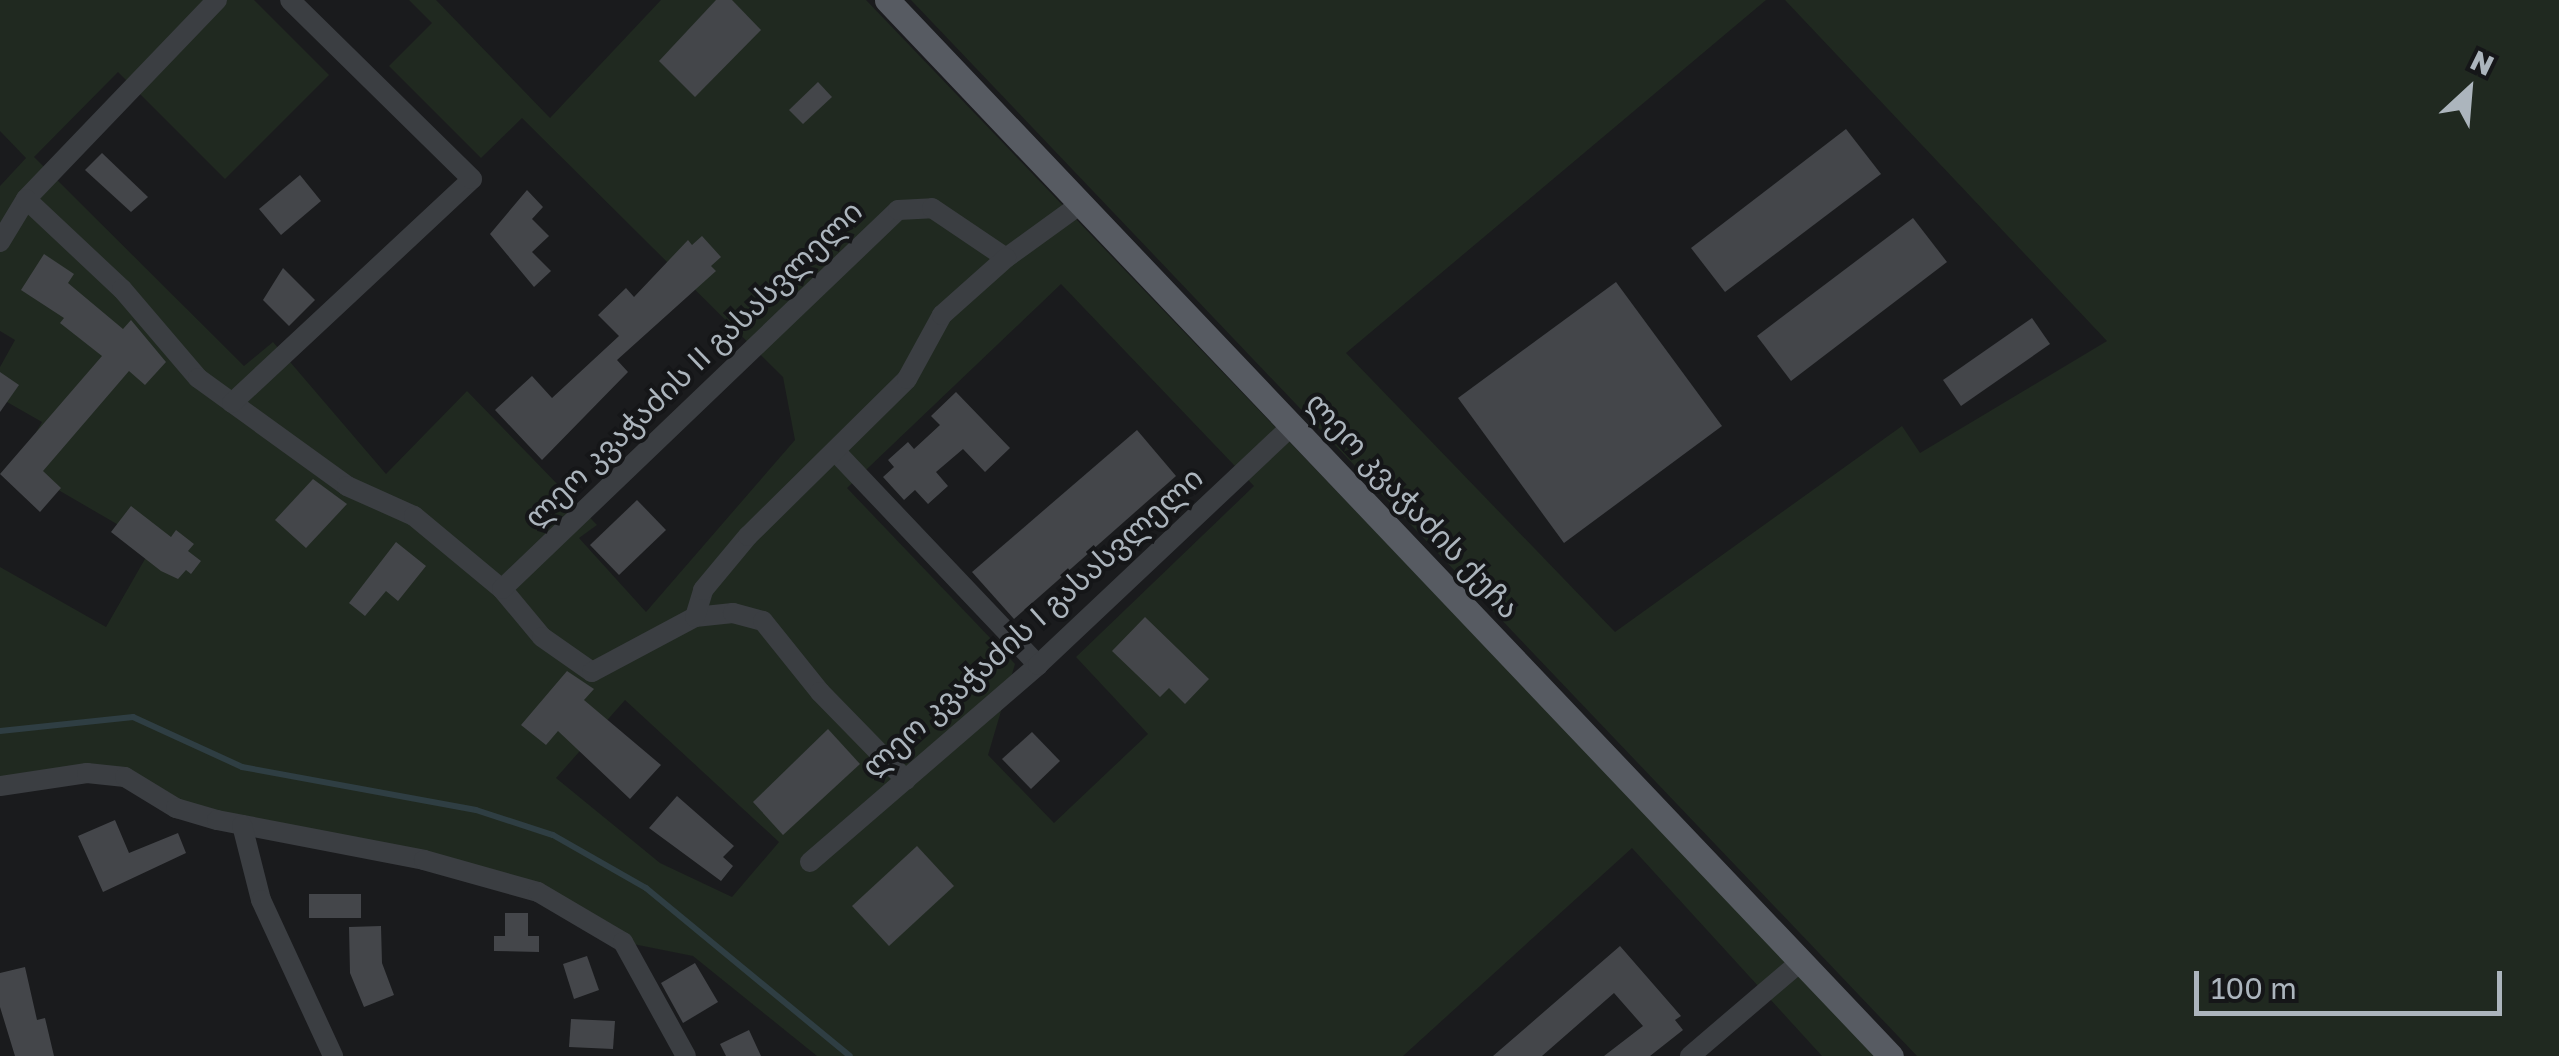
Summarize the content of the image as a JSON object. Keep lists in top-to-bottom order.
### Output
{
  "streets": {
    "main road": ["ლეო კვაჭაძის ქუჩა"],
    "street": ["ლეო კვაჭაძის II გასასვლელი", "ლეო კვაჭაძის I გასასვლელი"]
  },
  "crossings": [
    ["ლეო კვაჭაძის ქუჩა", "ლეო კვაჭაძის I გასასვლელი"]
  ],
  "scale_bar": "100 m",
  "north": "top right"
}
